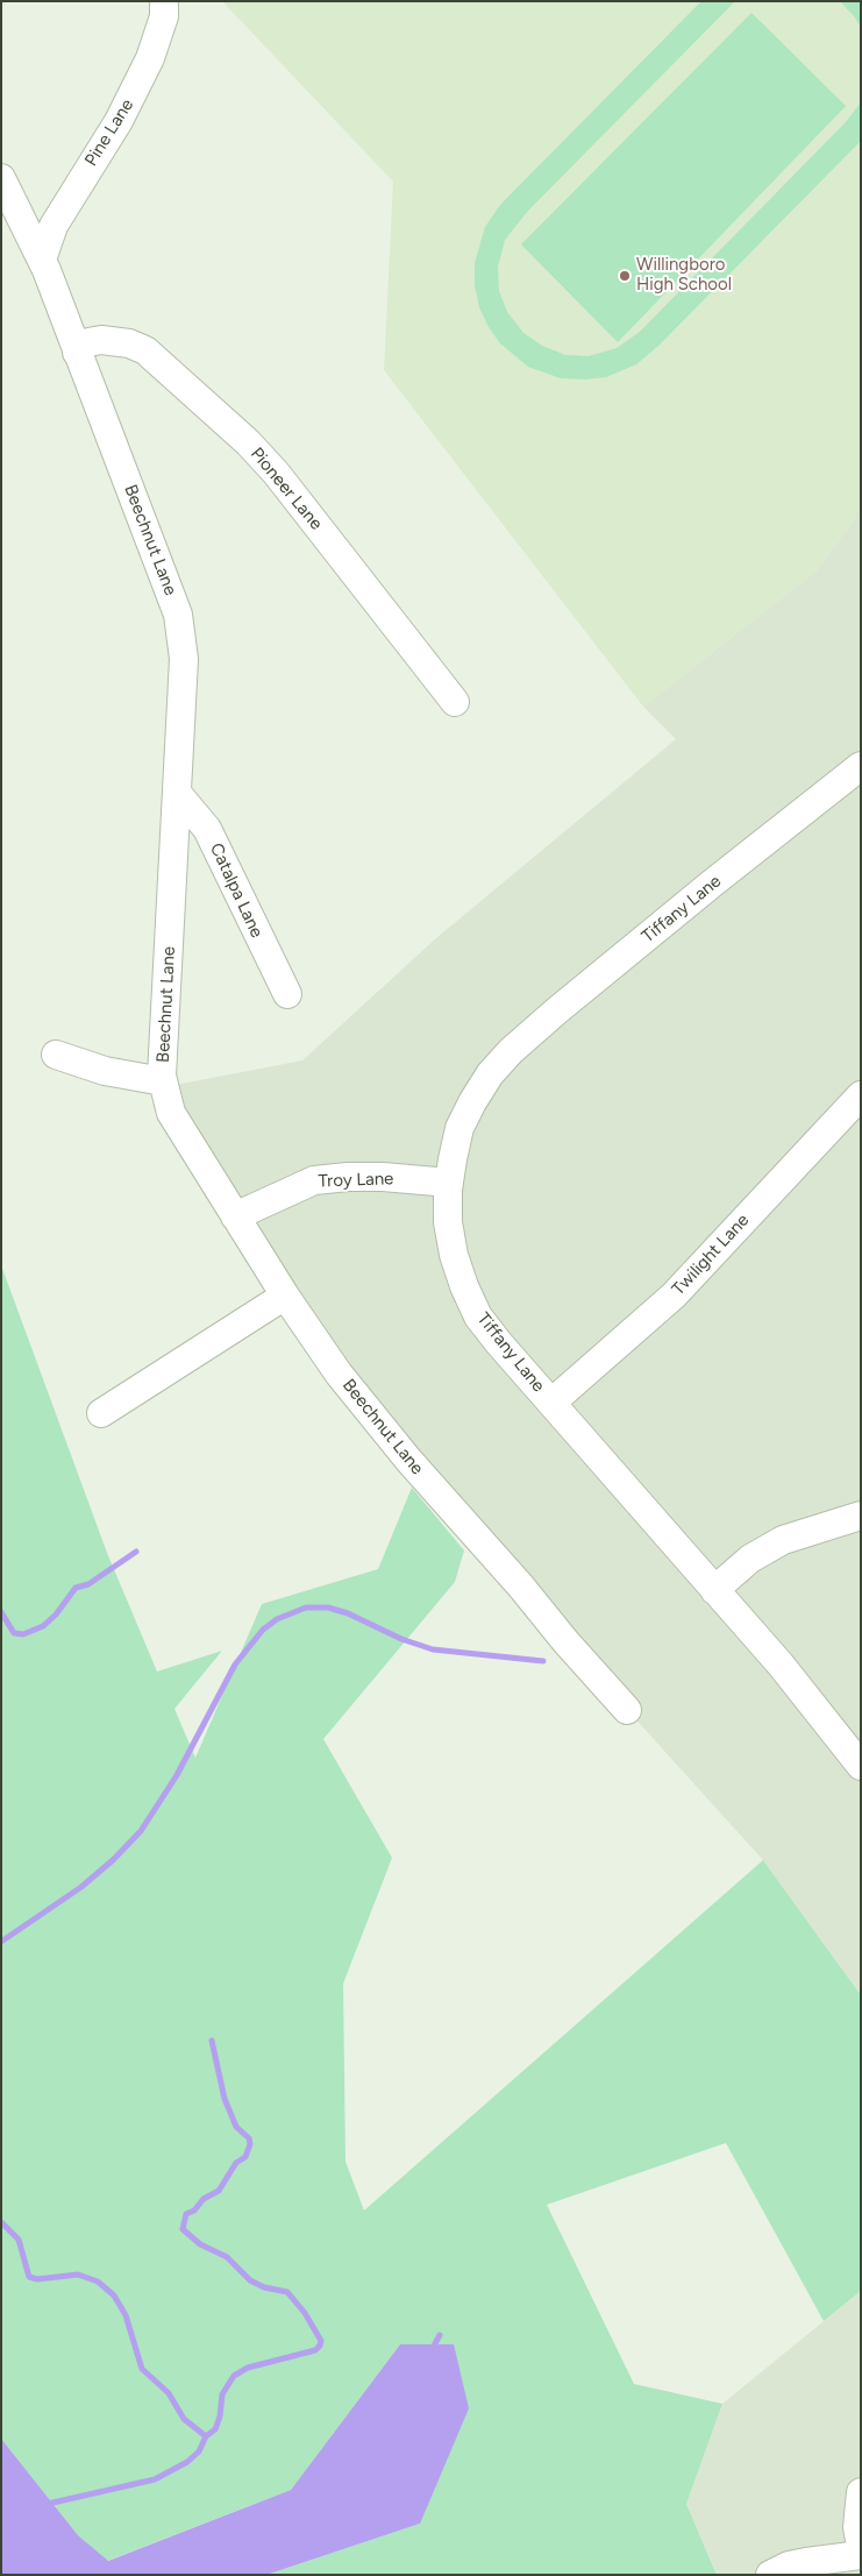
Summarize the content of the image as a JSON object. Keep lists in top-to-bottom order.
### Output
{
  "streets": {
    "street": [
      "Pine Lane",
      "Pioneer Lane",
      "Beechnut Lane",
      "Catalpa Lane",
      "Tiffany Lane",
      "Troy Lane",
      "Twilight Lane"
    ]
  },
  "crossings": [
    ["Pine Lane", "Beechnut Lane"],
    ["Pioneer Lane", "Beechnut Lane"],
    ["Beechnut Lane", "Catalpa Lane"],
    ["Beechnut Lane", "Troy Lane"],
    ["Tiffany Lane", "Troy Lane"],
    ["Tiffany Lane", "Twilight Lane"]
  ],
  "places": ["Willingboro High School"]
}
